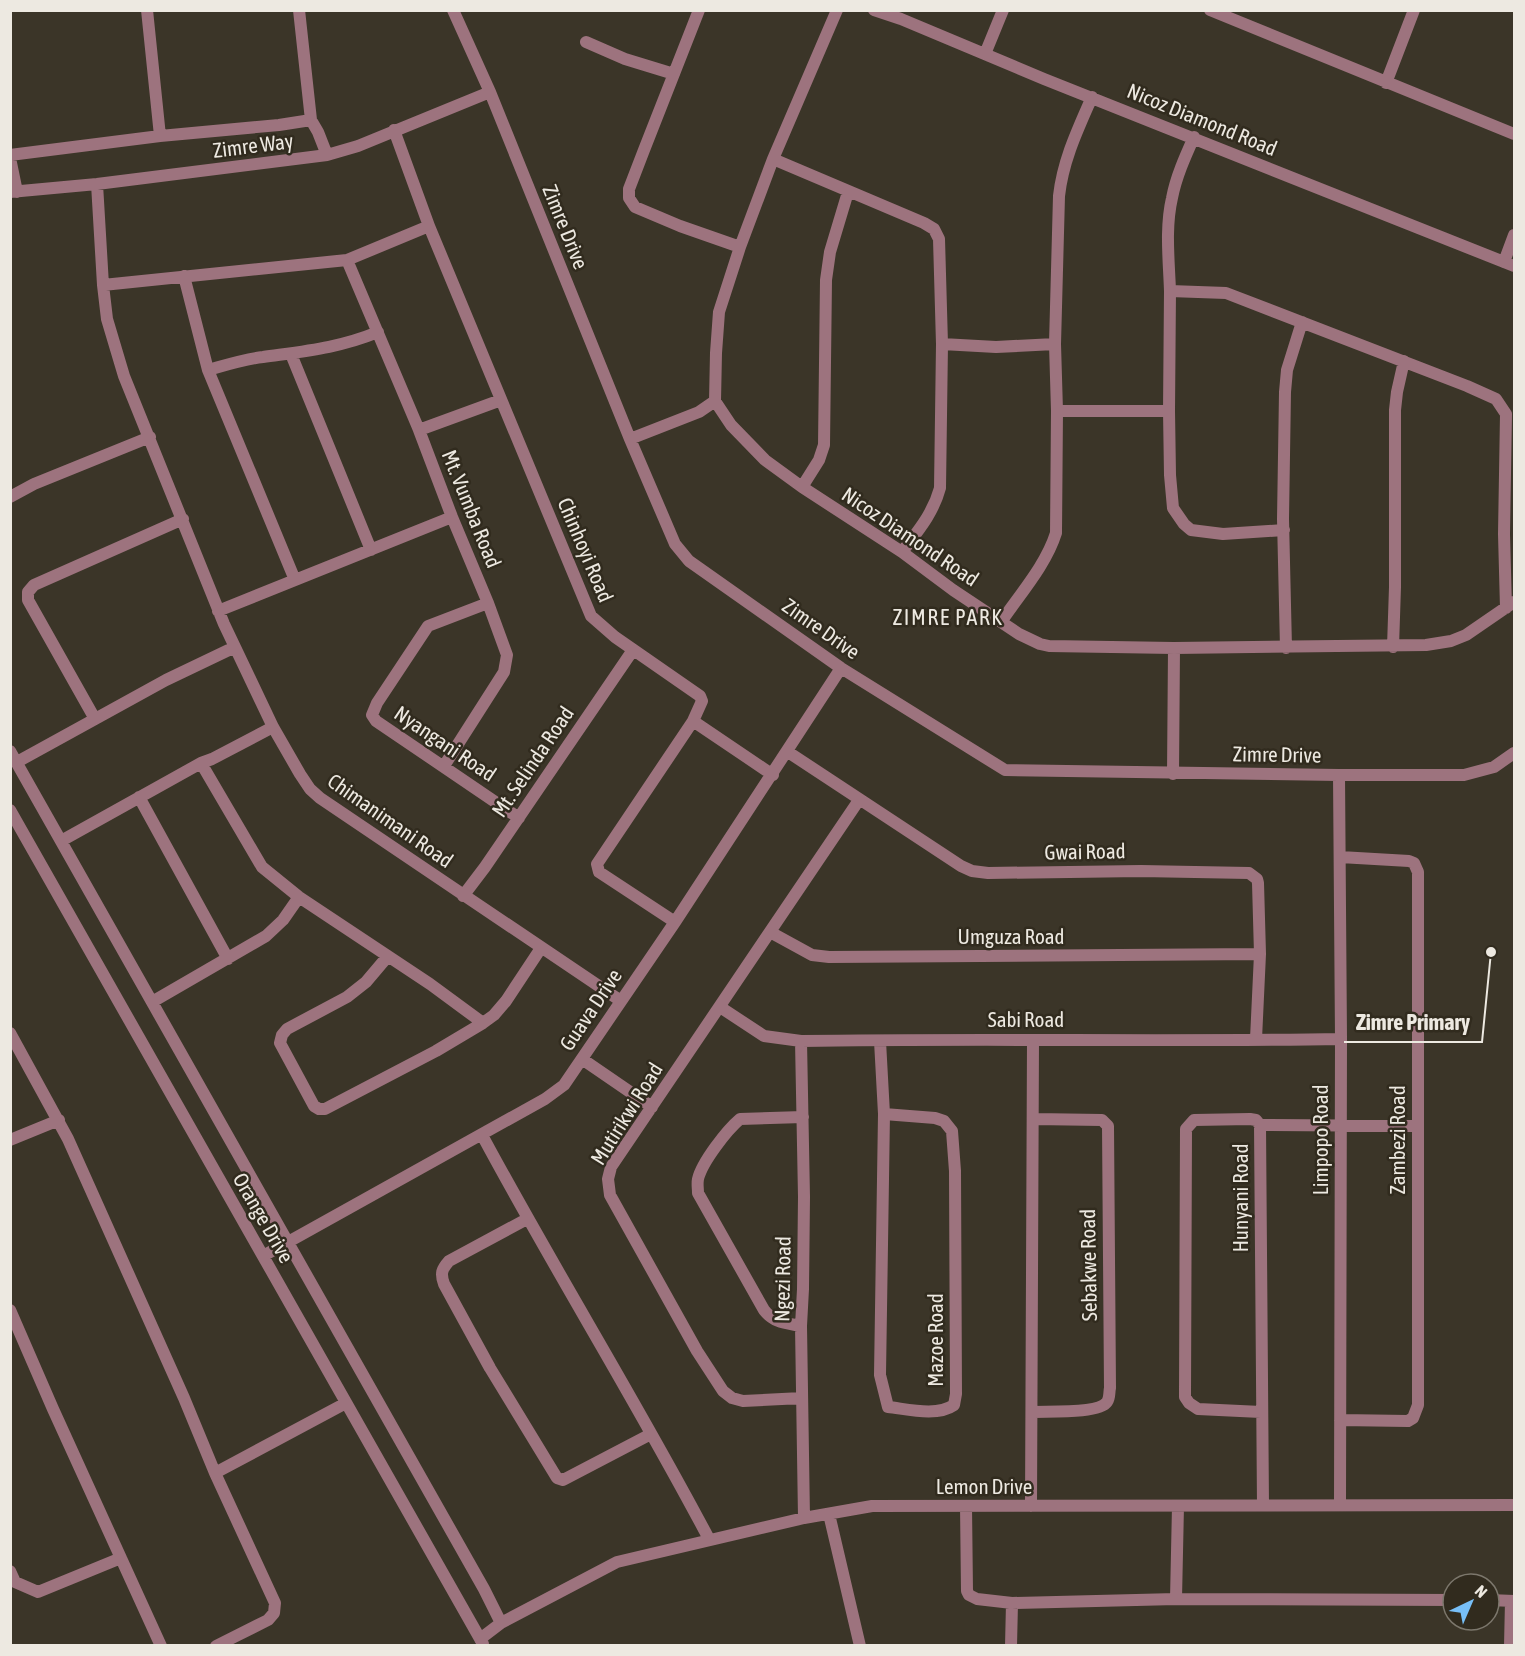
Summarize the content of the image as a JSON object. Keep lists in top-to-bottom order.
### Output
{
  "streets": {
    "street": [
      "Nicoz Diamond Road",
      "Zimre Way",
      "Zimre Drive",
      "Mt. Vumba Road",
      "Chinhoyi Road",
      "Nyangani Road",
      "Mt. Selinda Road",
      "Chimanimani Road",
      "Gwai Road",
      "Umguza Road",
      "Guava Drive",
      "Sabi Road",
      "Mutirikwi Road",
      "Limpopo Road",
      "Zambezi Road",
      "Hunyani Road",
      "Orange Drive",
      "Sebakwe Road",
      "Ngezi Road",
      "Mazoe Road",
      "Lemon Drive"
    ]
  },
  "crossings": [
    ["Zimre Way", "Zimre Drive"],
    ["Zimre Way", "Chinhoyi Road"],
    ["Zimre Way", "Chimanimani Road"],
    ["Zimre Drive", "Guava Drive"],
    ["Zimre Drive", "Limpopo Road"],
    ["Mt. Vumba Road", "Nyangani Road"],
    ["Chinhoyi Road", "Mt. Selinda Road"],
    ["Chinhoyi Road", "Guava Drive"],
    ["Nyangani Road", "Mt. Selinda Road"],
    ["Mt. Selinda Road", "Chimanimani Road"],
    ["Chimanimani Road", "Guava Drive"],
    ["Gwai Road", "Umguza Road"],
    ["Gwai Road", "Guava Drive"],
    ["Gwai Road", "Sabi Road"],
    ["Gwai Road", "Mutirikwi Road"],
    ["Umguza Road", "Mutirikwi Road"],
    ["Guava Drive", "Orange Drive"],
    ["Sabi Road", "Mutirikwi Road"],
    ["Sabi Road", "Limpopo Road"],
    ["Sabi Road", "Ngezi Road"],
    ["Sabi Road", "Mazoe Road"],
    ["Mutirikwi Road", "Ngezi Road"],
    ["Limpopo Road", "Zambezi Road"],
    ["Limpopo Road", "Lemon Drive"],
    ["Hunyani Road", "Lemon Drive"],
    ["Orange Drive", "Lemon Drive"],
    ["Ngezi Road", "Lemon Drive"]
  ],
  "districts": ["ZIMRE PARK"],
  "places": ["Zimre Primary"],
  "north": "top right"
}
